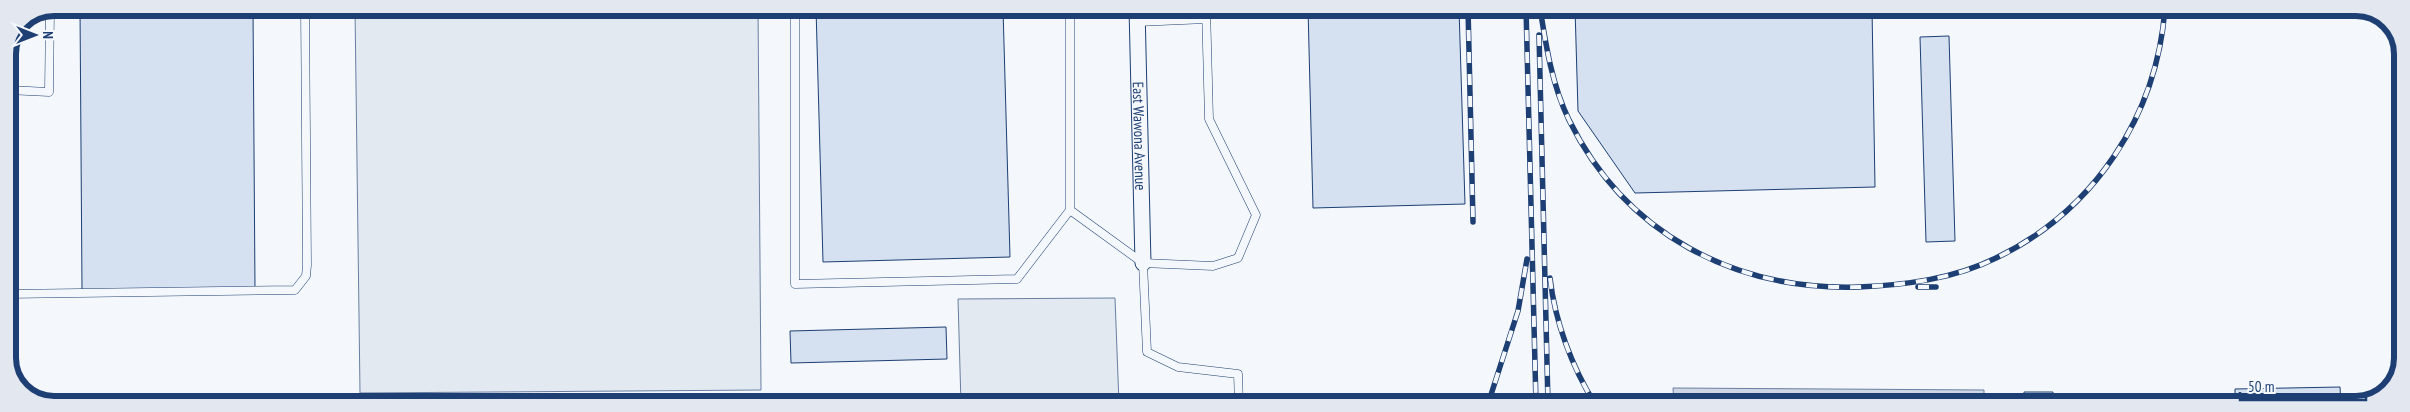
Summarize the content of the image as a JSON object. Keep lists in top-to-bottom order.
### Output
{
  "streets": {
    "street": ["East Wawona Avenue"]
  },
  "scale_bar": "50 m",
  "north": "right"
}
